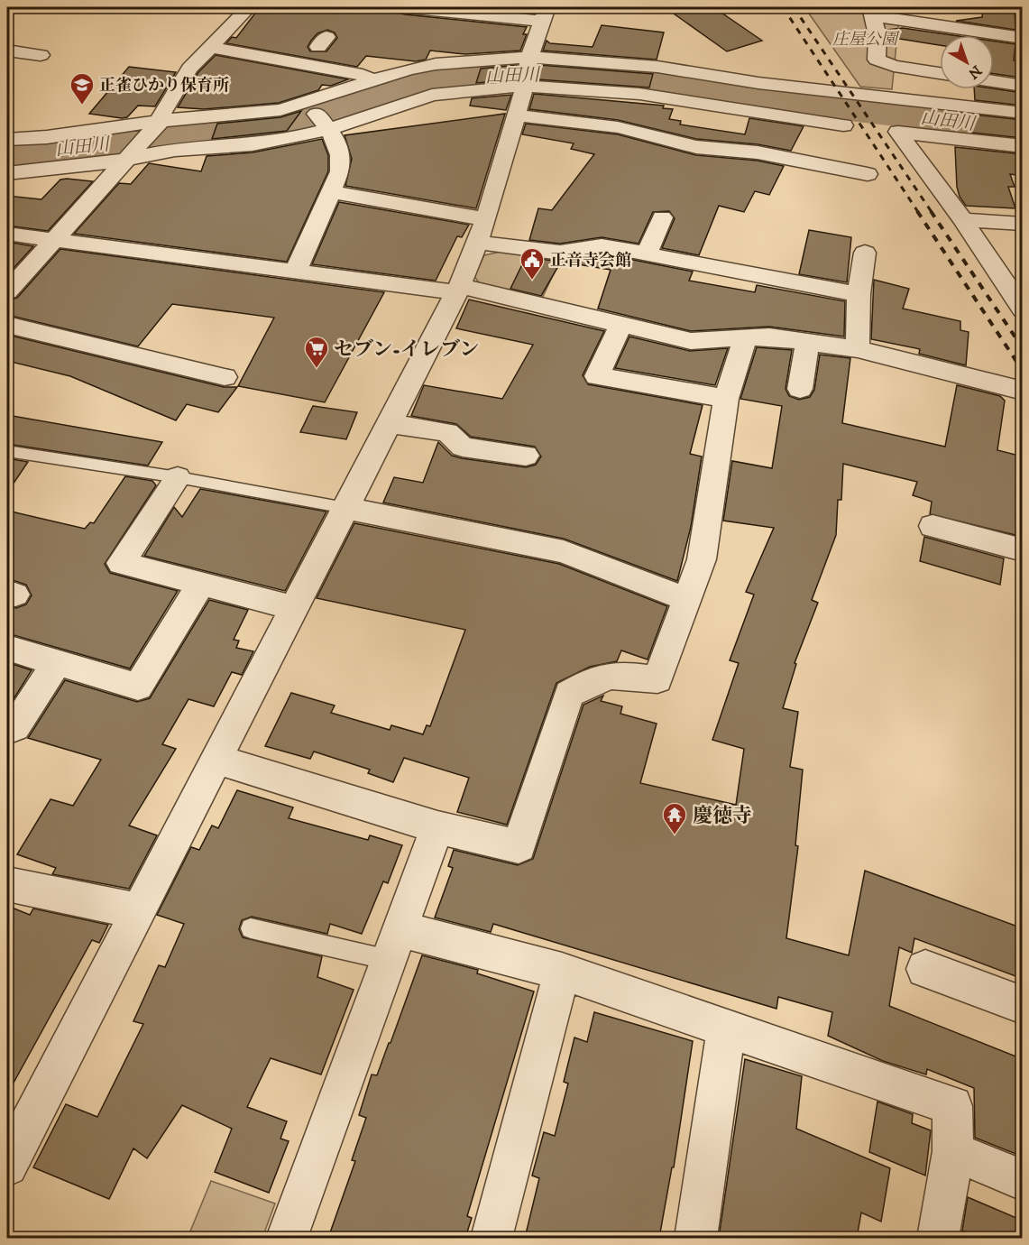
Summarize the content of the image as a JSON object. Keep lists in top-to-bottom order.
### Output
{
  "water": ["山田川"],
  "parks": ["庄屋公園"],
  "places": {
    "school or university": ["正雀ひかり保育所"],
    "public building": ["正音寺会館"],
    "supermarket": ["セブン-イレブン"],
    "temple": ["慶徳寺"]
  },
  "north": "bottom right"
}
